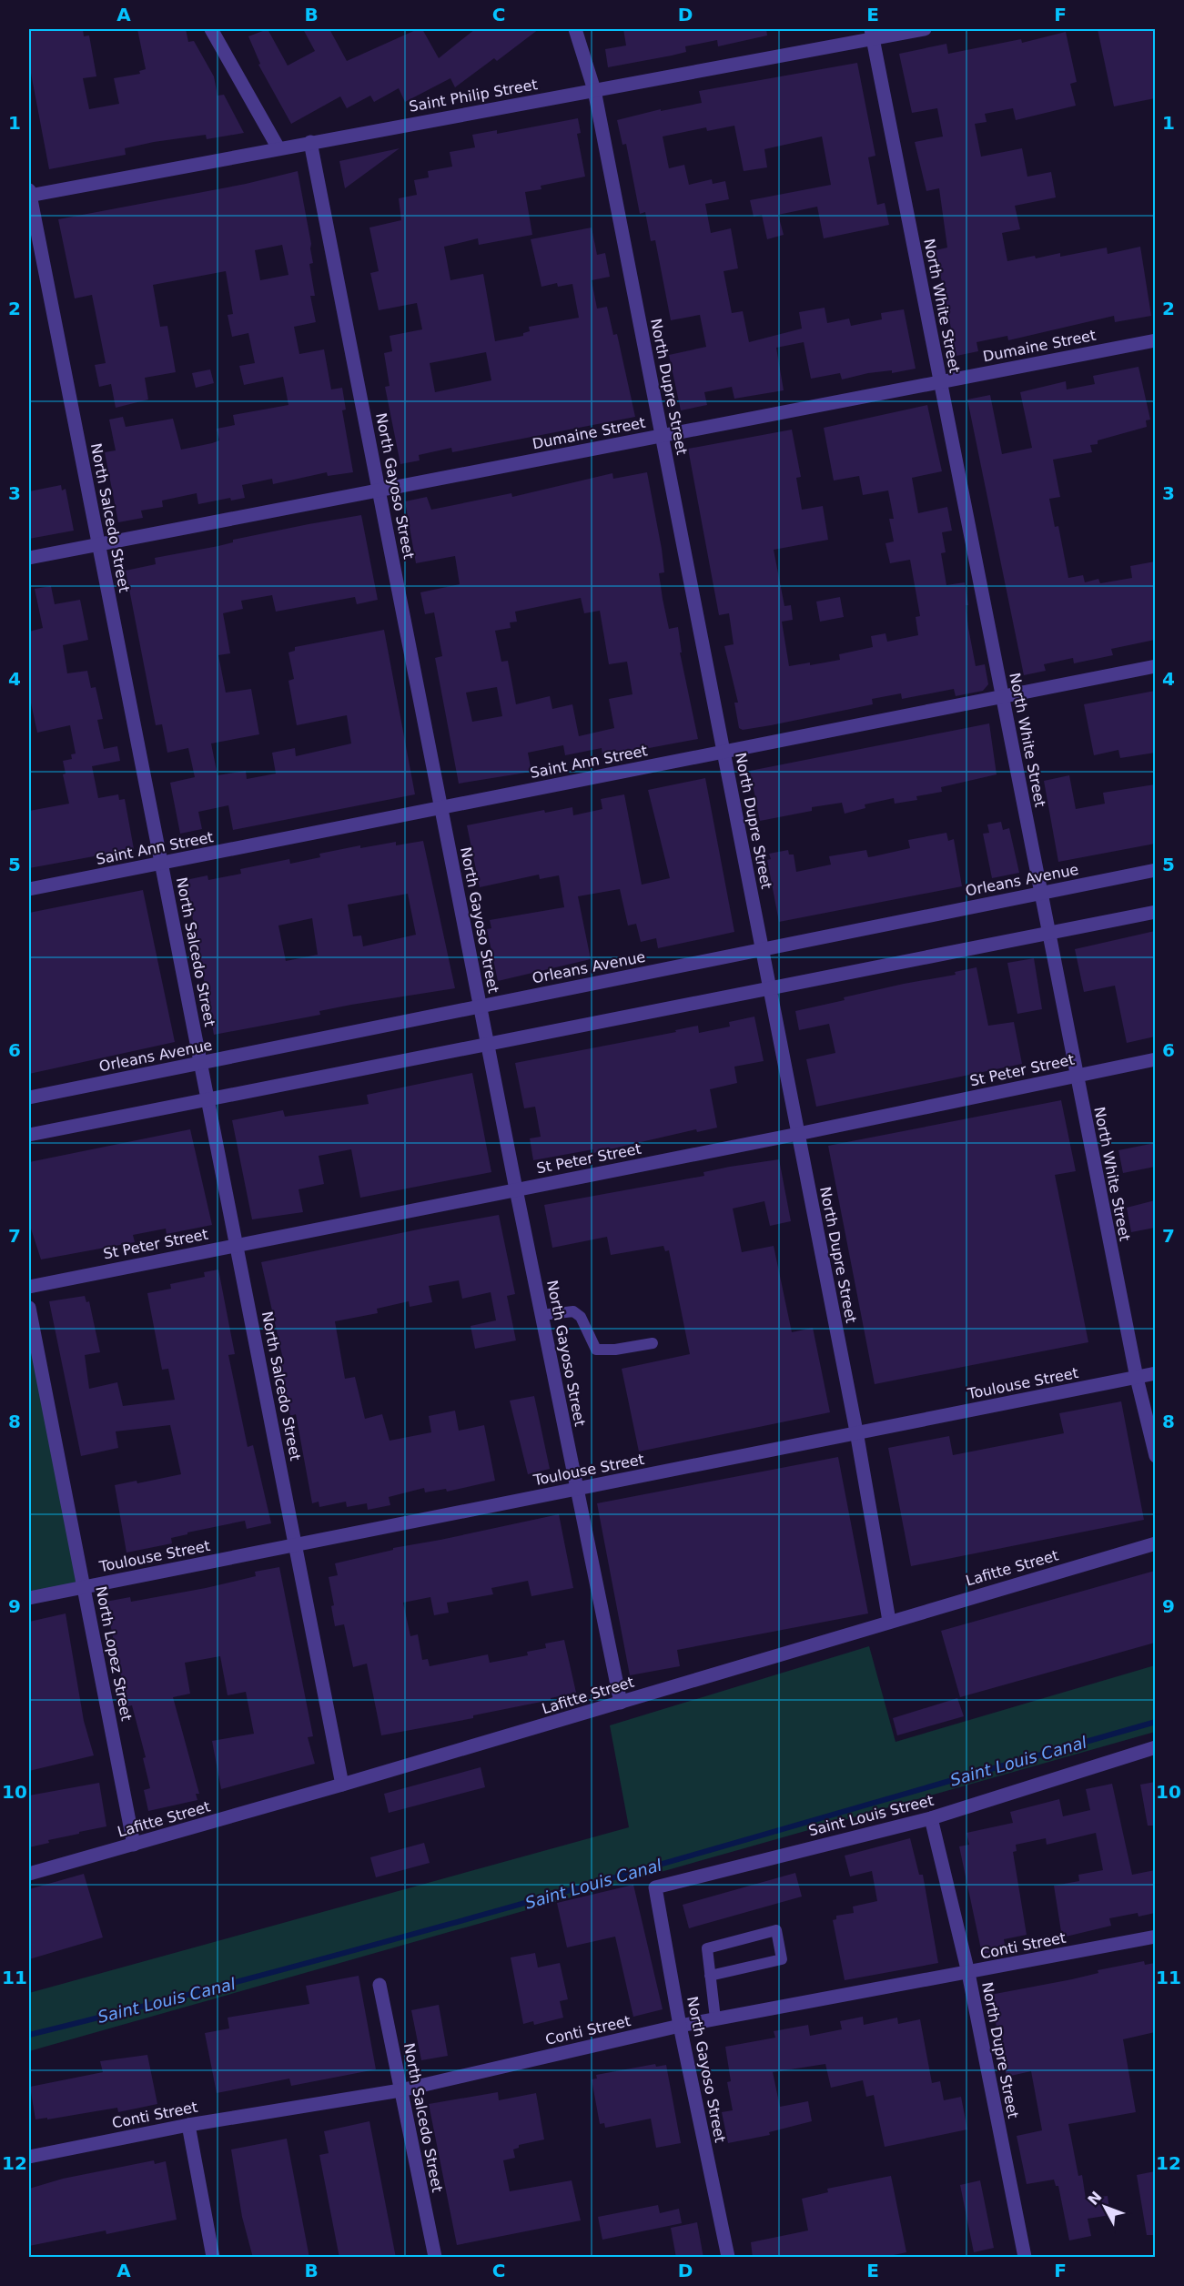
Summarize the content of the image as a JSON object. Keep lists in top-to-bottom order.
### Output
{
  "streets": {
    "street": [
      "Saint Philip Street",
      "North White Street",
      "Dumaine Street",
      "North Dupre Street",
      "North Gayoso Street",
      "North Salcedo Street",
      "Saint Ann Street",
      "Orleans Avenue",
      "St Peter Street",
      "Toulouse Street",
      "Lafitte Street",
      "North Lopez Street",
      "Saint Louis Street",
      "Conti Street"
    ]
  },
  "crossings": [
    ["Saint Philip Street", "North White Street"],
    ["Saint Philip Street", "North Dupre Street"],
    ["Saint Philip Street", "North Gayoso Street"],
    ["Saint Philip Street", "North Salcedo Street"],
    ["North White Street", "Dumaine Street"],
    ["North White Street", "Saint Ann Street"],
    ["North White Street", "Orleans Avenue"],
    ["North White Street", "St Peter Street"],
    ["North White Street", "Toulouse Street"],
    ["Dumaine Street", "North Dupre Street"],
    ["Dumaine Street", "North Gayoso Street"],
    ["Dumaine Street", "North Salcedo Street"],
    ["North Dupre Street", "Saint Ann Street"],
    ["North Dupre Street", "Orleans Avenue"],
    ["North Dupre Street", "St Peter Street"],
    ["North Dupre Street", "Toulouse Street"],
    ["North Dupre Street", "Lafitte Street"],
    ["North Dupre Street", "Saint Louis Street"],
    ["North Dupre Street", "Conti Street"],
    ["North Gayoso Street", "Saint Ann Street"],
    ["North Gayoso Street", "Orleans Avenue"],
    ["North Gayoso Street", "St Peter Street"],
    ["North Gayoso Street", "Toulouse Street"],
    ["North Gayoso Street", "Lafitte Street"],
    ["North Gayoso Street", "Saint Louis Street"],
    ["North Gayoso Street", "Conti Street"],
    ["North Salcedo Street", "Saint Ann Street"],
    ["North Salcedo Street", "Orleans Avenue"],
    ["North Salcedo Street", "St Peter Street"],
    ["North Salcedo Street", "Toulouse Street"],
    ["North Salcedo Street", "Lafitte Street"],
    ["North Salcedo Street", "Conti Street"],
    ["Toulouse Street", "North Lopez Street"],
    ["Lafitte Street", "North Lopez Street"]
  ],
  "water": ["Saint Louis Canal"],
  "north": "top left",
  "grid": {
    "columns": [
      "A",
      "B",
      "C",
      "D",
      "E",
      "F"
    ],
    "rows": [
      "1",
      "2",
      "3",
      "4",
      "5",
      "6",
      "7",
      "8",
      "9",
      "10",
      "11",
      "12"
    ]
  }
}
